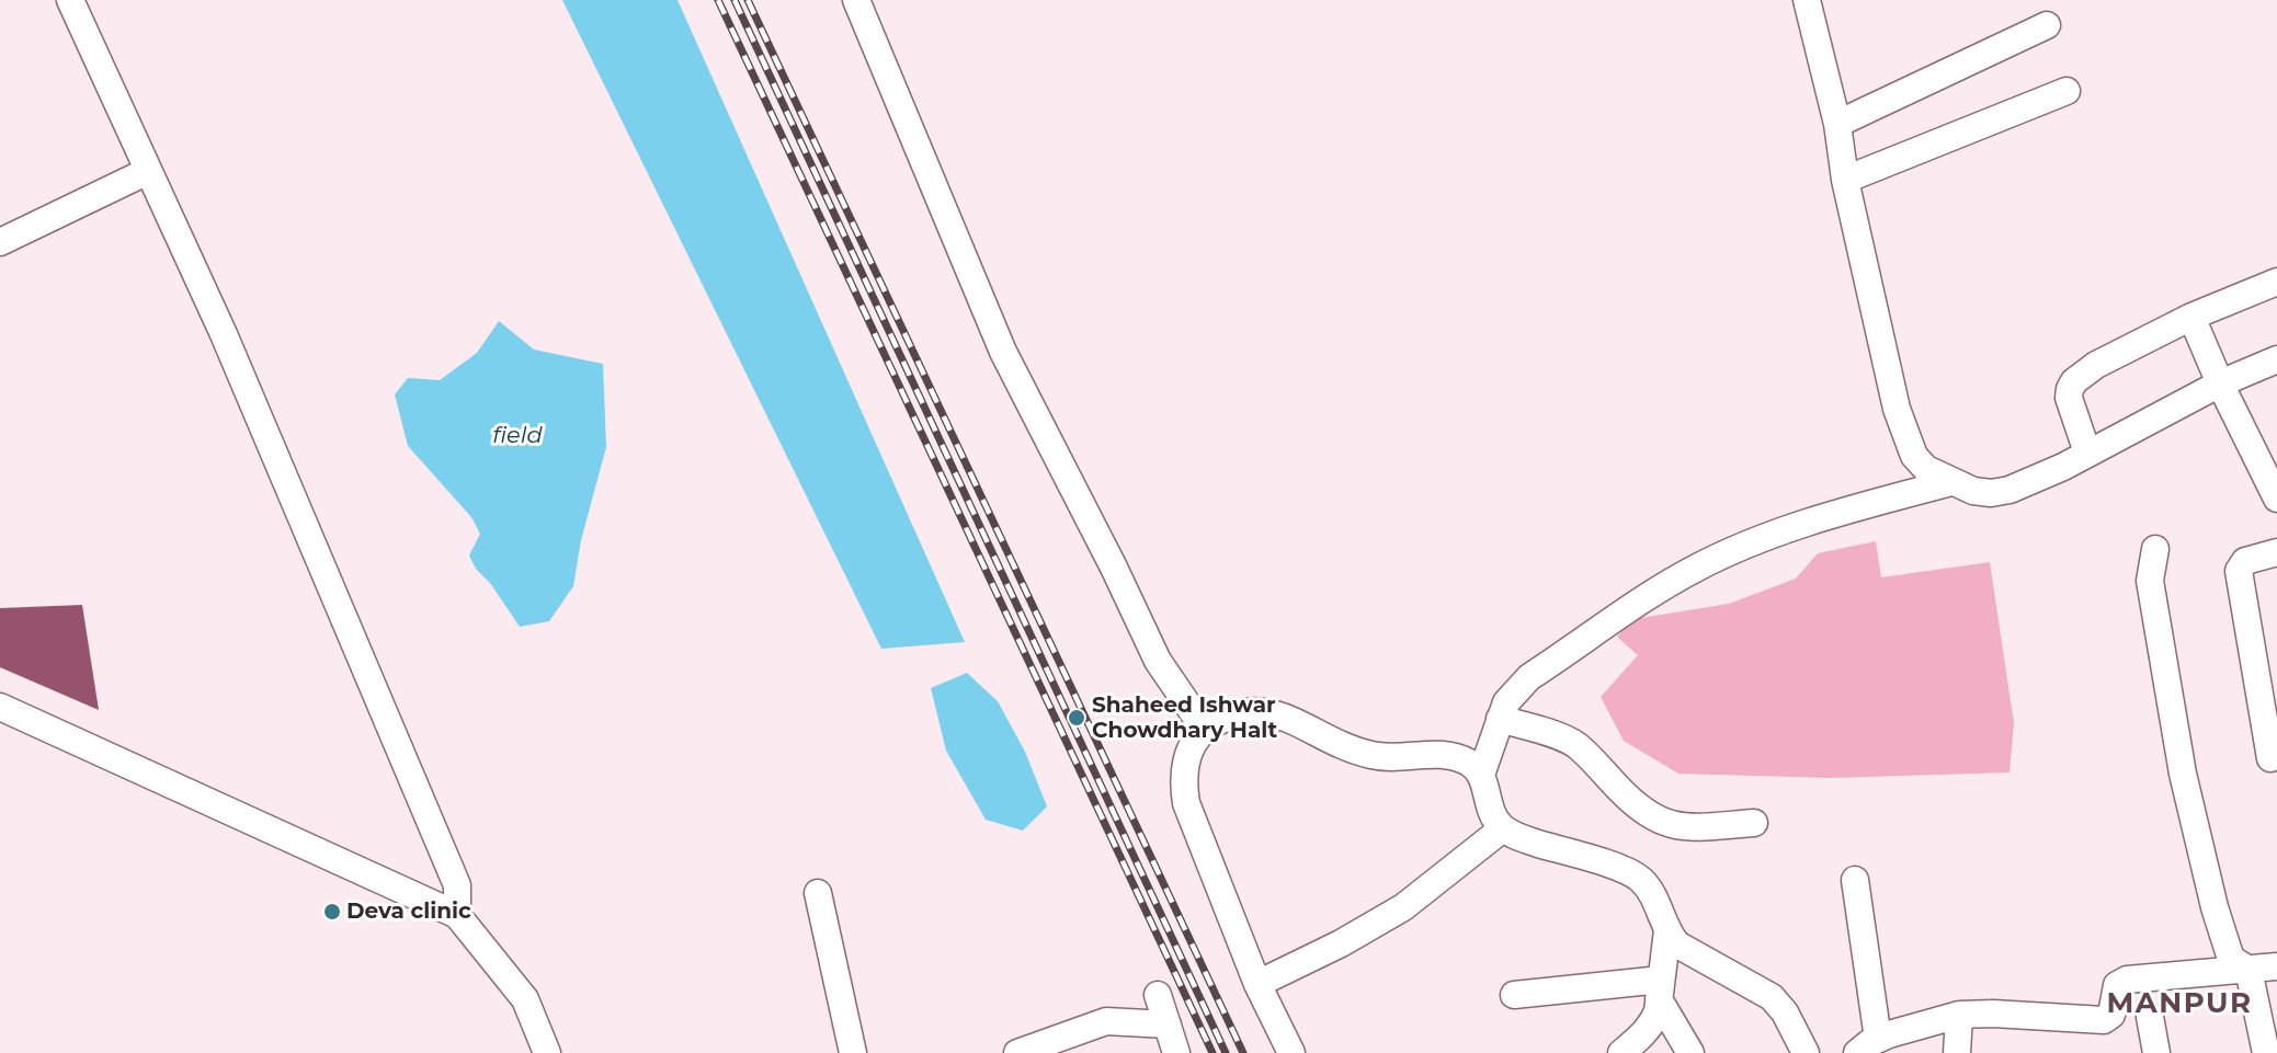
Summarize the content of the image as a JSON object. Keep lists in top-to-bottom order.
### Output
{
  "districts": ["MANPUR"],
  "water": ["field"],
  "places": ["Shaheed Ishwar Chowdhary Halt", "Deva clinic"]
}
